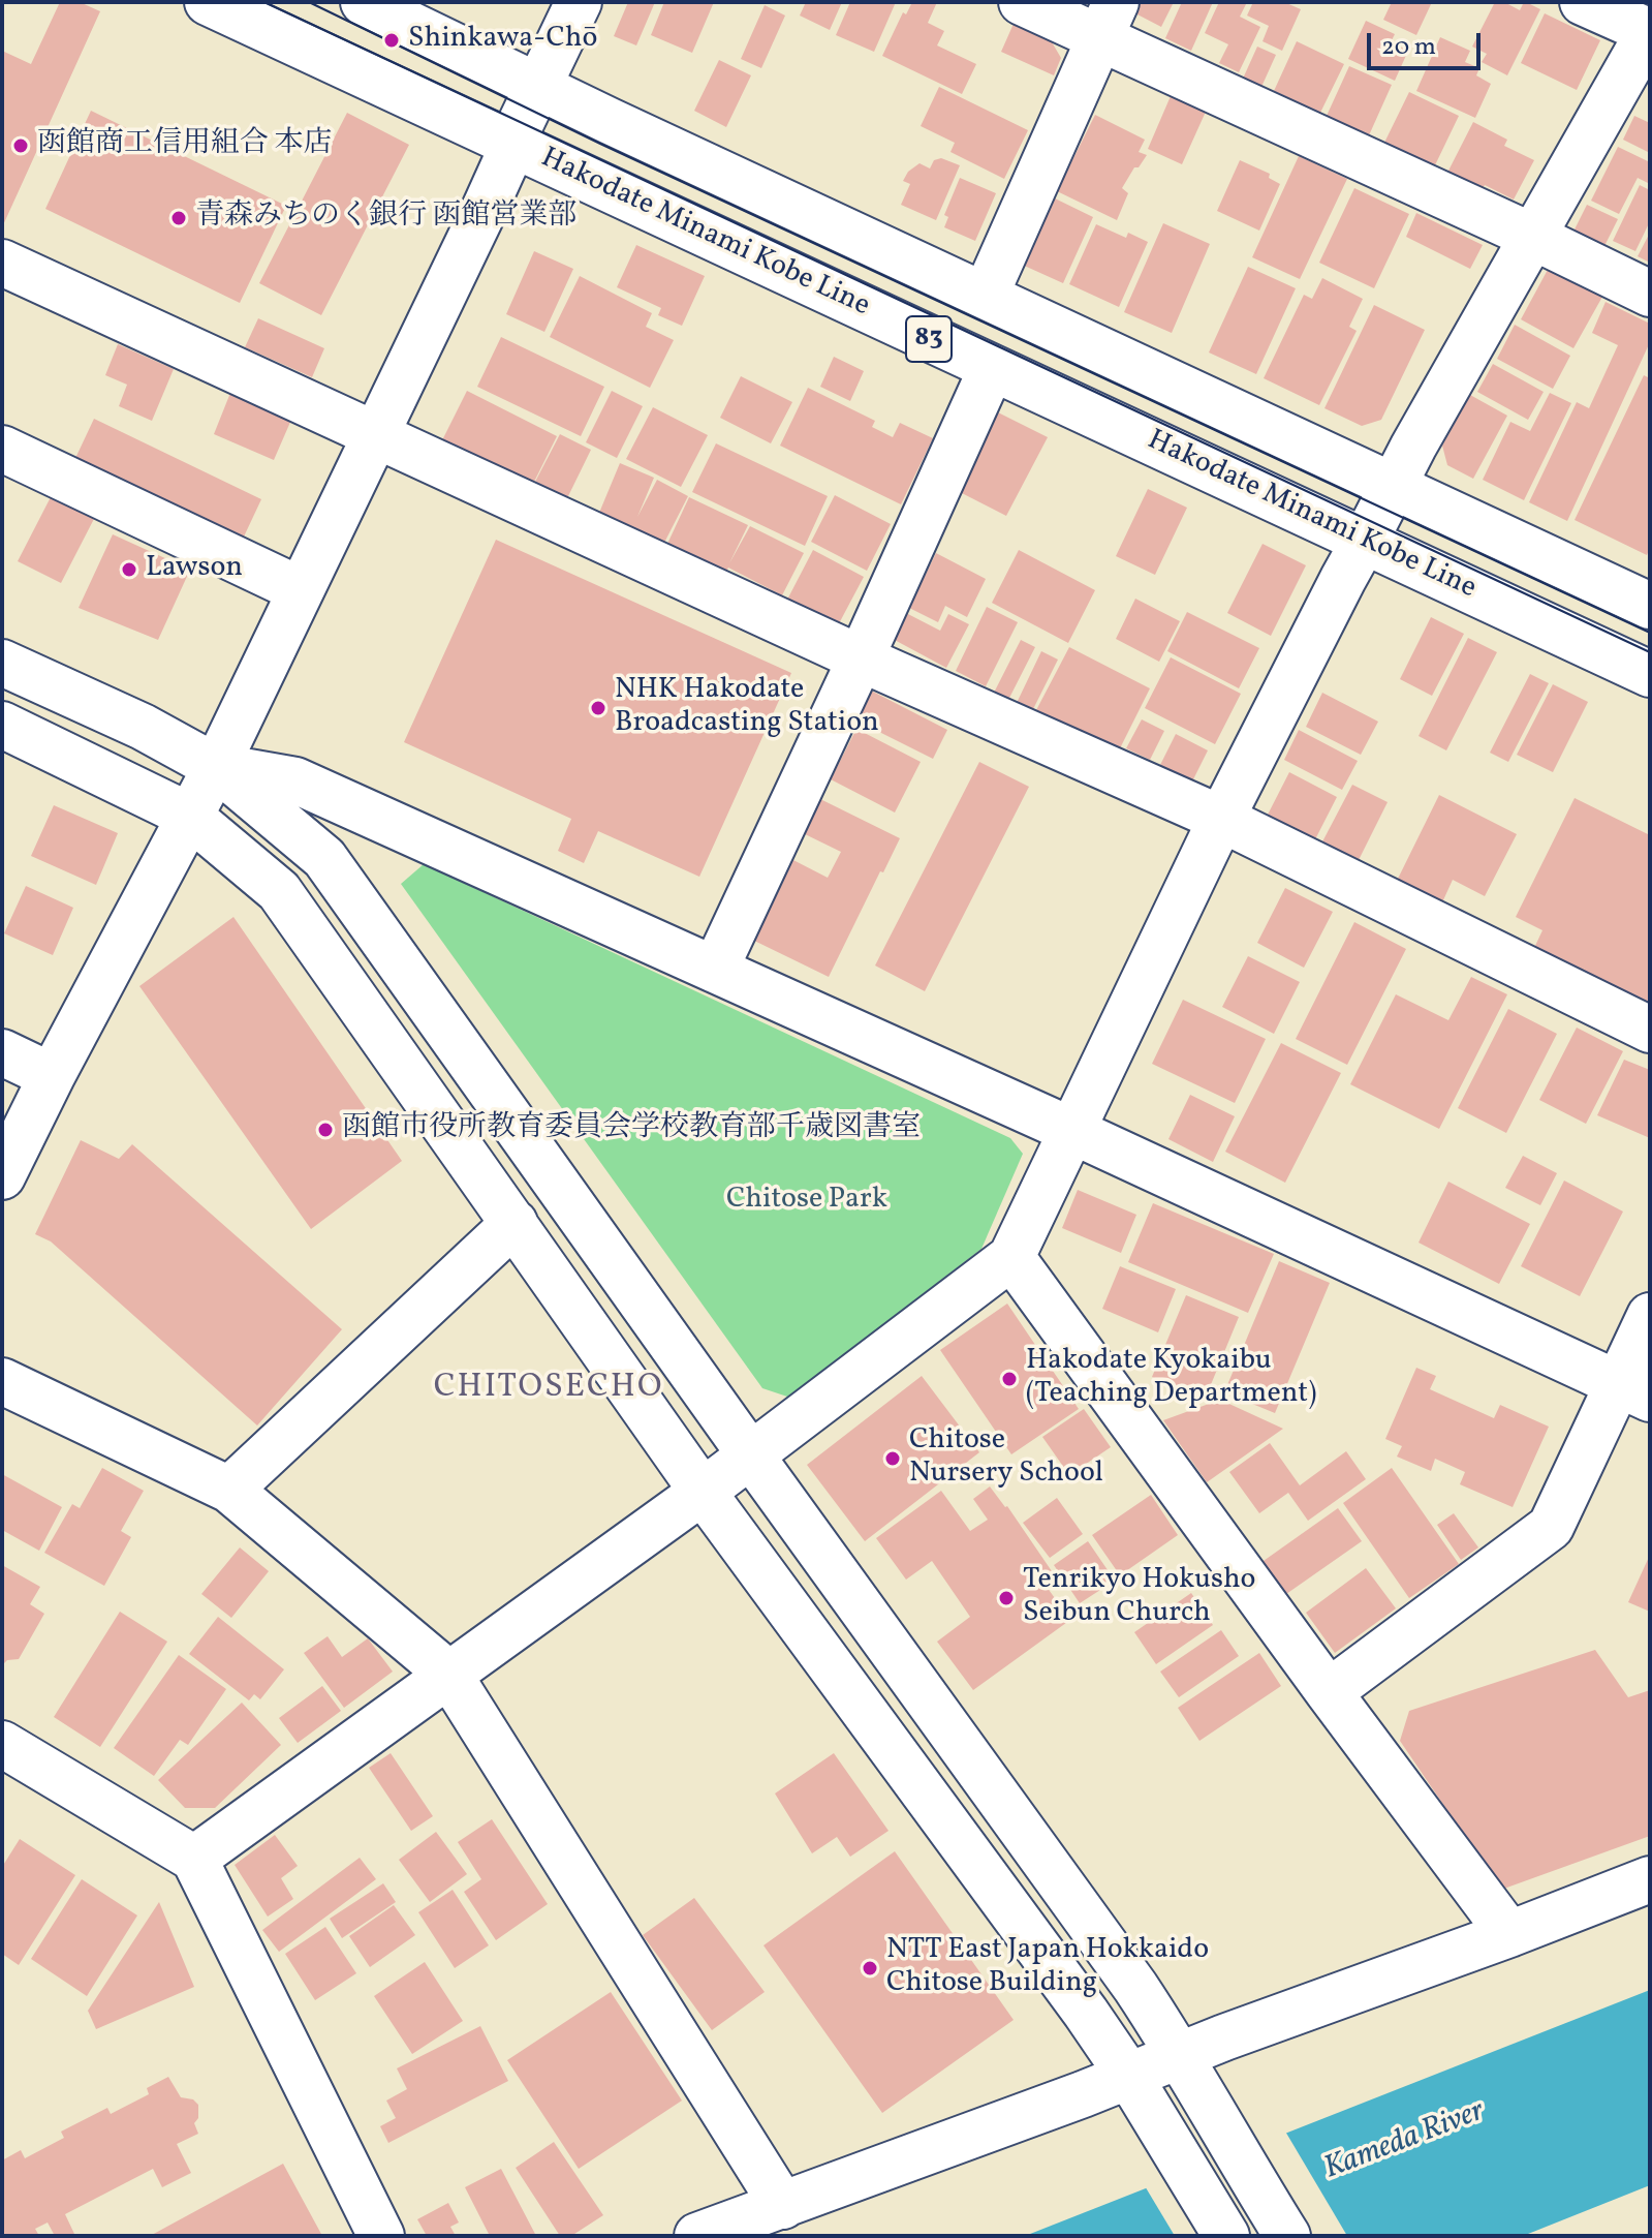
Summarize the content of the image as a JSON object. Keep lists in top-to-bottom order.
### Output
{
  "streets": {
    "street": ["Hakodate Minami Kobe Line", "83"]
  },
  "districts": ["CHITOSECHO"],
  "water": ["Kameda River"],
  "parks": ["Chitose Park"],
  "places": [
    "Shinkawa-Chō",
    "函館商工信用組合 本店",
    "青森みちのく銀行 函館営業部",
    "Lawson",
    "NHK Hakodate Broadcasting Station",
    "函館市役所教育委員会学校教育部千歳図書室",
    "Hakodate Kyokaibu (Teaching Department)",
    "Chitose Nursery School",
    "Tenrikyo Hokusho Seibun Church",
    "NTT East Japan Hokkaido Chitose Building"
  ],
  "scale_bar": "20 m"
}
